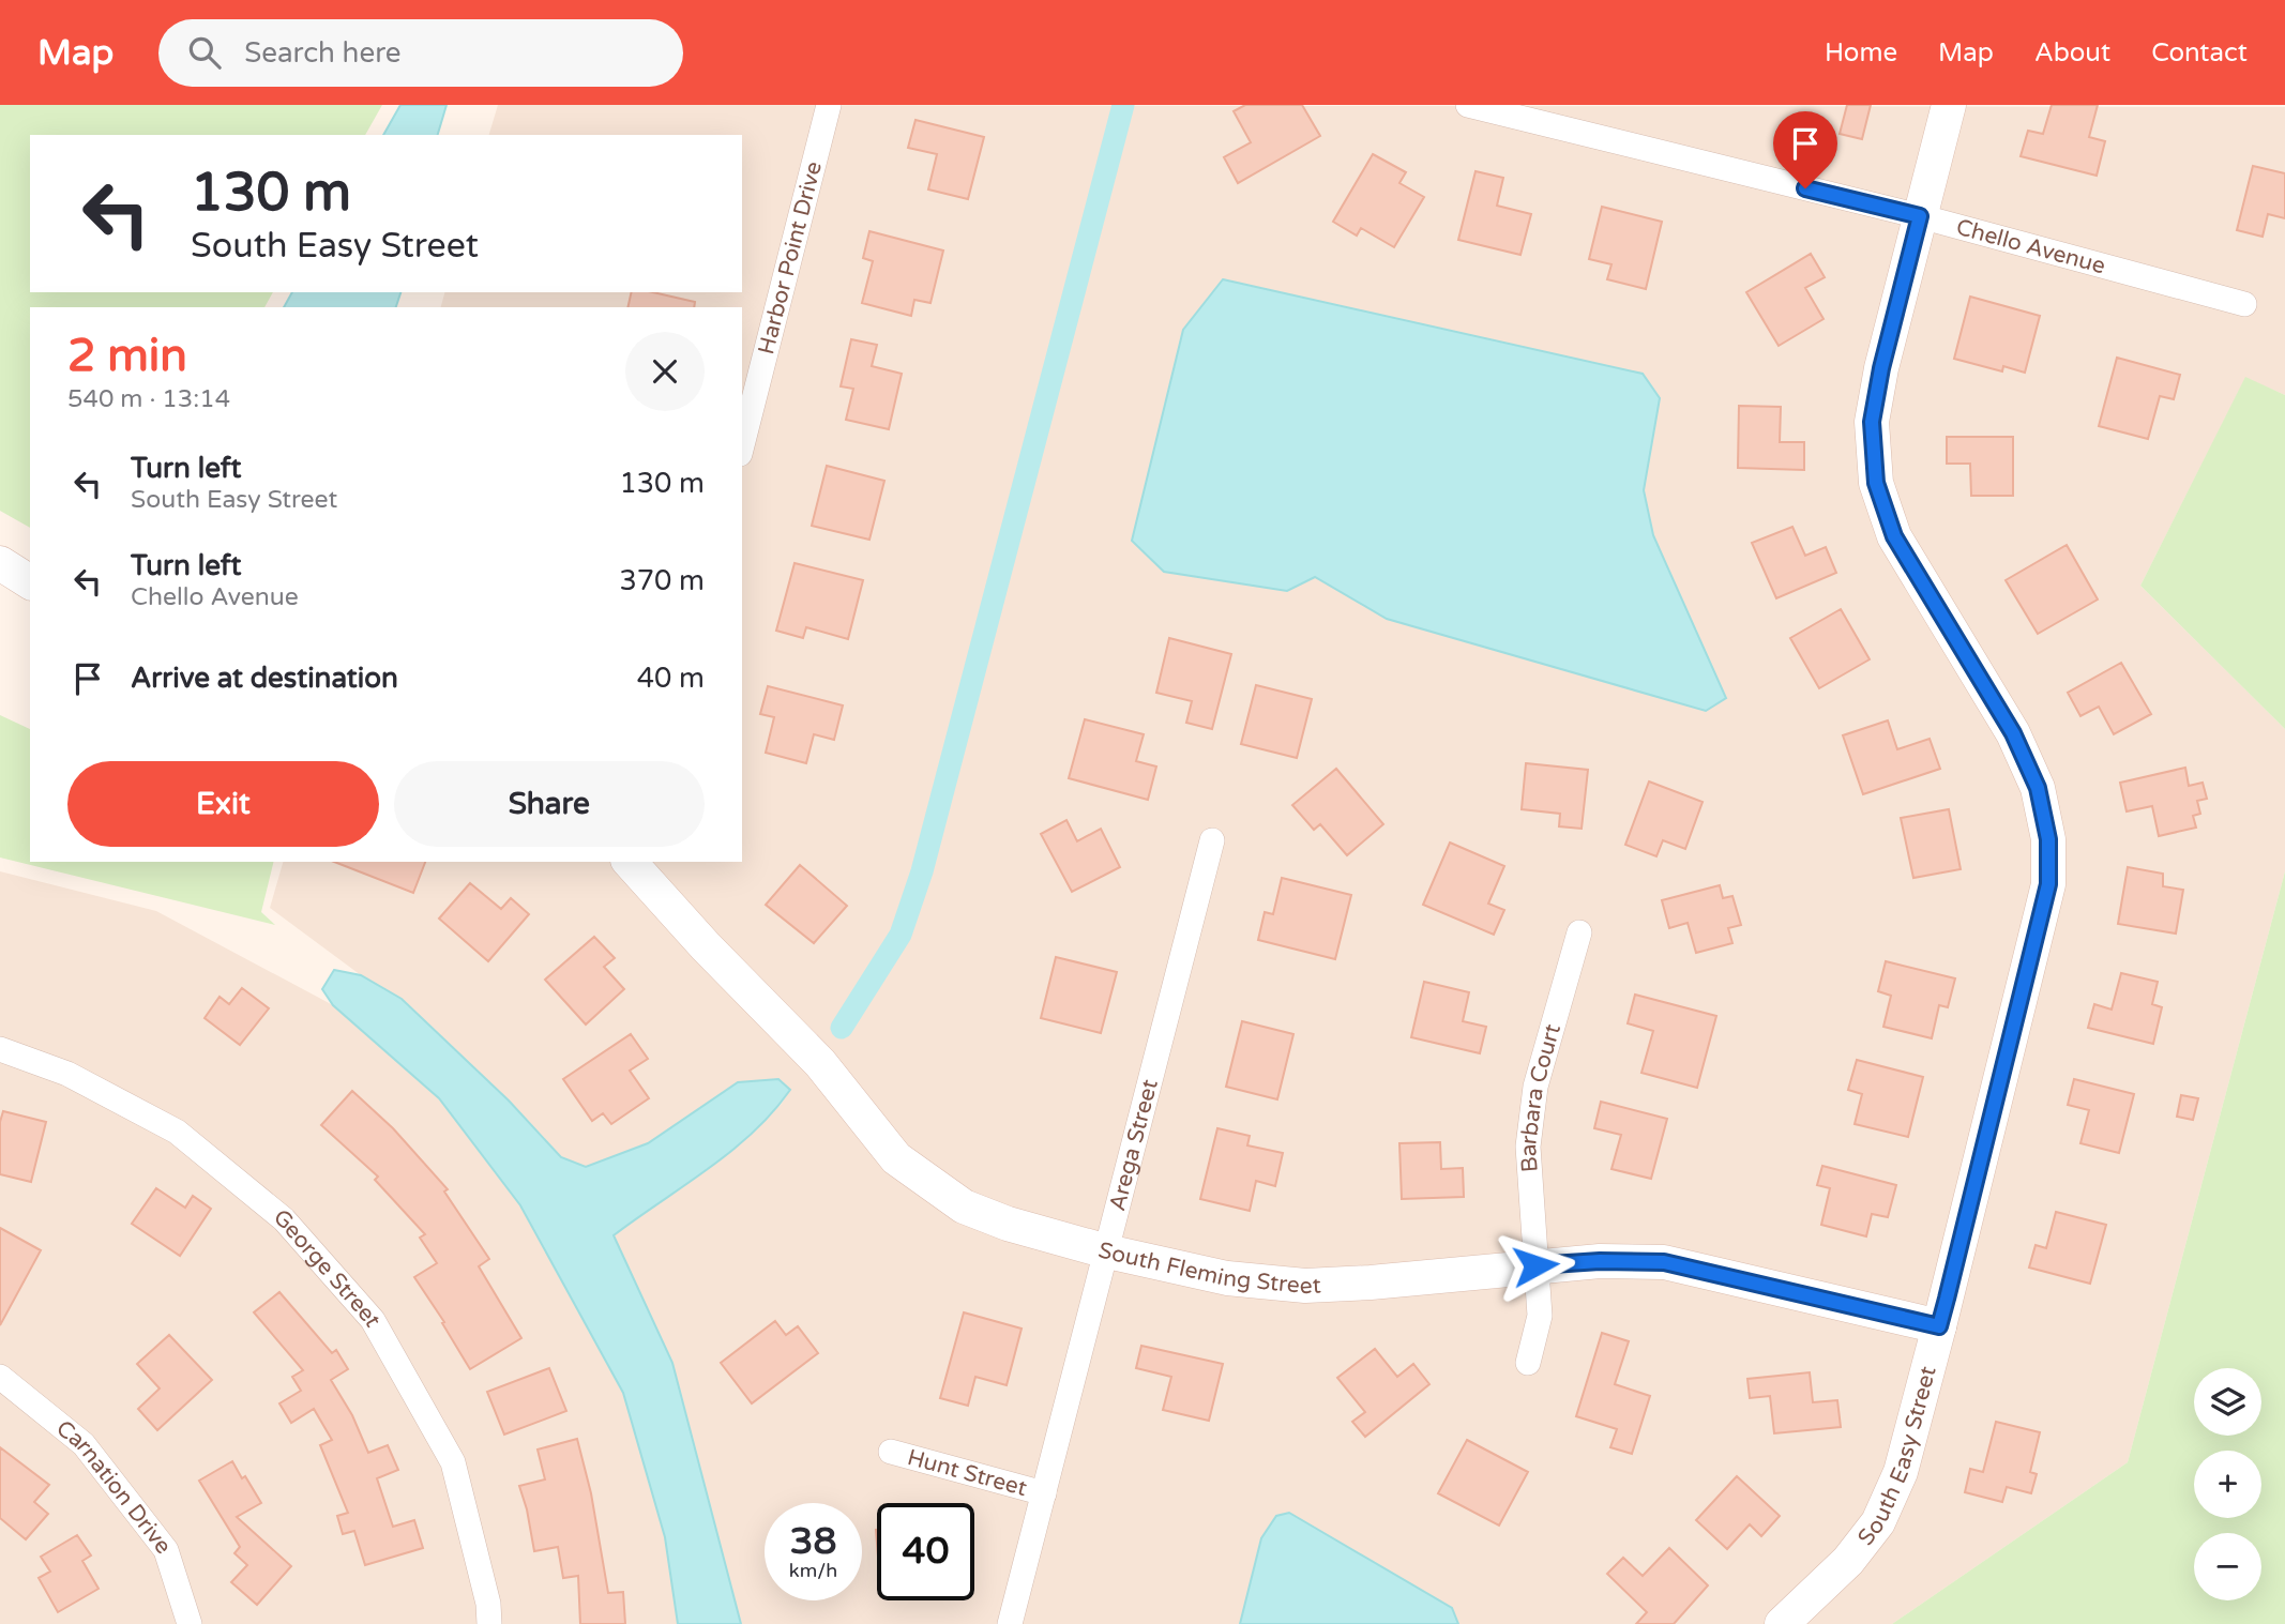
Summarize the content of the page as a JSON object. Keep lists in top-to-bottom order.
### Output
{
  "streets": {
    "street": [
      "Chello Avenue",
      "Harbor Point Drive",
      "Barbara Court",
      "Arega Street",
      "South Fleming Street",
      "George Street",
      "South Easy Street",
      "Hunt Street",
      "Carnation Drive"
    ]
  },
  "crossings": [
    ["Chello Avenue", "South Easy Street"],
    ["Barbara Court", "South Fleming Street"],
    ["Arega Street", "South Fleming Street"],
    ["Arega Street", "Hunt Street"],
    ["South Fleming Street", "South Easy Street"]
  ],
  "page": {
    "header": "Map",
    "search": "Search here",
    "nav": [
      "Home",
      "Map",
      "About",
      "Contact"
    ],
    "turn": ["130 m", "South Easy Street"],
    "heading": ["2 min", "540 m · 13:14"],
    "list": [
      {
        "name": "Turn left",
        "note": "South Easy Street",
        "value": "130 m"
      },
      {
        "name": "Turn left",
        "note": "Chello Avenue",
        "value": "370 m"
      },
      {
        "name": "Arrive at destination",
        "value": "40 m"
      }
    ],
    "buttons": ["Exit", "Share"],
    "map_buttons": ["+", "−"],
    "speed": "38 km/h",
    "limit": "40"
  }
}
